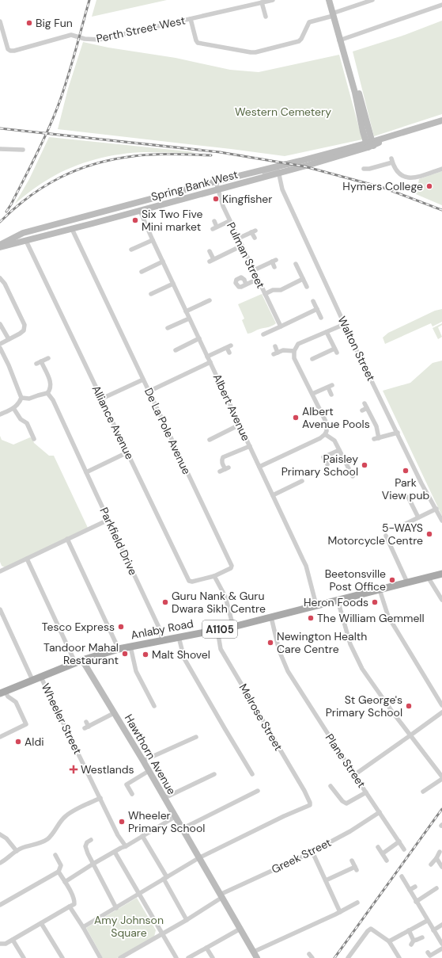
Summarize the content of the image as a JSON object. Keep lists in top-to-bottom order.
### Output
{
  "streets": {
    "main road": ["Anlaby Road", "A1105"],
    "street": [
      "Perth Street West",
      "Spring Bank West",
      "Pulman Street",
      "Walton Street",
      "Albert Avenue",
      "Alliance Avenue",
      "De La Pole Avenue",
      "Parkfield Drive",
      "Melrose Street",
      "Wheeler Street",
      "Hawthorn Avenue",
      "Plane Street",
      "Greek Street"
    ]
  },
  "crossings": [
    ["Spring Bank West", "Pulman Street"],
    ["Spring Bank West", "Walton Street"],
    ["Spring Bank West", "Albert Avenue"],
    ["Spring Bank West", "Alliance Avenue"],
    ["Spring Bank West", "De La Pole Avenue"],
    ["Albert Avenue", "Anlaby Road"],
    ["Alliance Avenue", "De La Pole Avenue"],
    ["Parkfield Drive", "Anlaby Road"],
    ["Anlaby Road", "Melrose Street"],
    ["Anlaby Road", "Wheeler Street"],
    ["Anlaby Road", "Hawthorn Avenue"],
    ["Anlaby Road", "Plane Street"],
    ["Melrose Street", "Hawthorn Avenue"],
    ["Hawthorn Avenue", "Greek Street"],
    ["Plane Street", "Greek Street"]
  ],
  "parks": ["Western Cemetery", "Amy Johnson Square"],
  "places": {
    "other": [
      "Big Fun",
      "Hymers College",
      "Kingfisher",
      "Six Two Five Mini market",
      "Albert Avenue Pools",
      "Paisley Primary School",
      "Park View pub",
      "5-WAYS Motorcycle Centre",
      "Beetonsville Post Office",
      "Guru Nank & Guru Dwara Sikh Centre",
      "Heron Foods",
      "The William Gemmell",
      "Tesco Express",
      "Newington Health Care Centre",
      "Tandoor Mahal Restaurant",
      "Malt Shovel",
      "St George's Primary School",
      "Aldi",
      "Wheeler Primary School"
    ],
    "health": ["Westlands"]
  }
}
